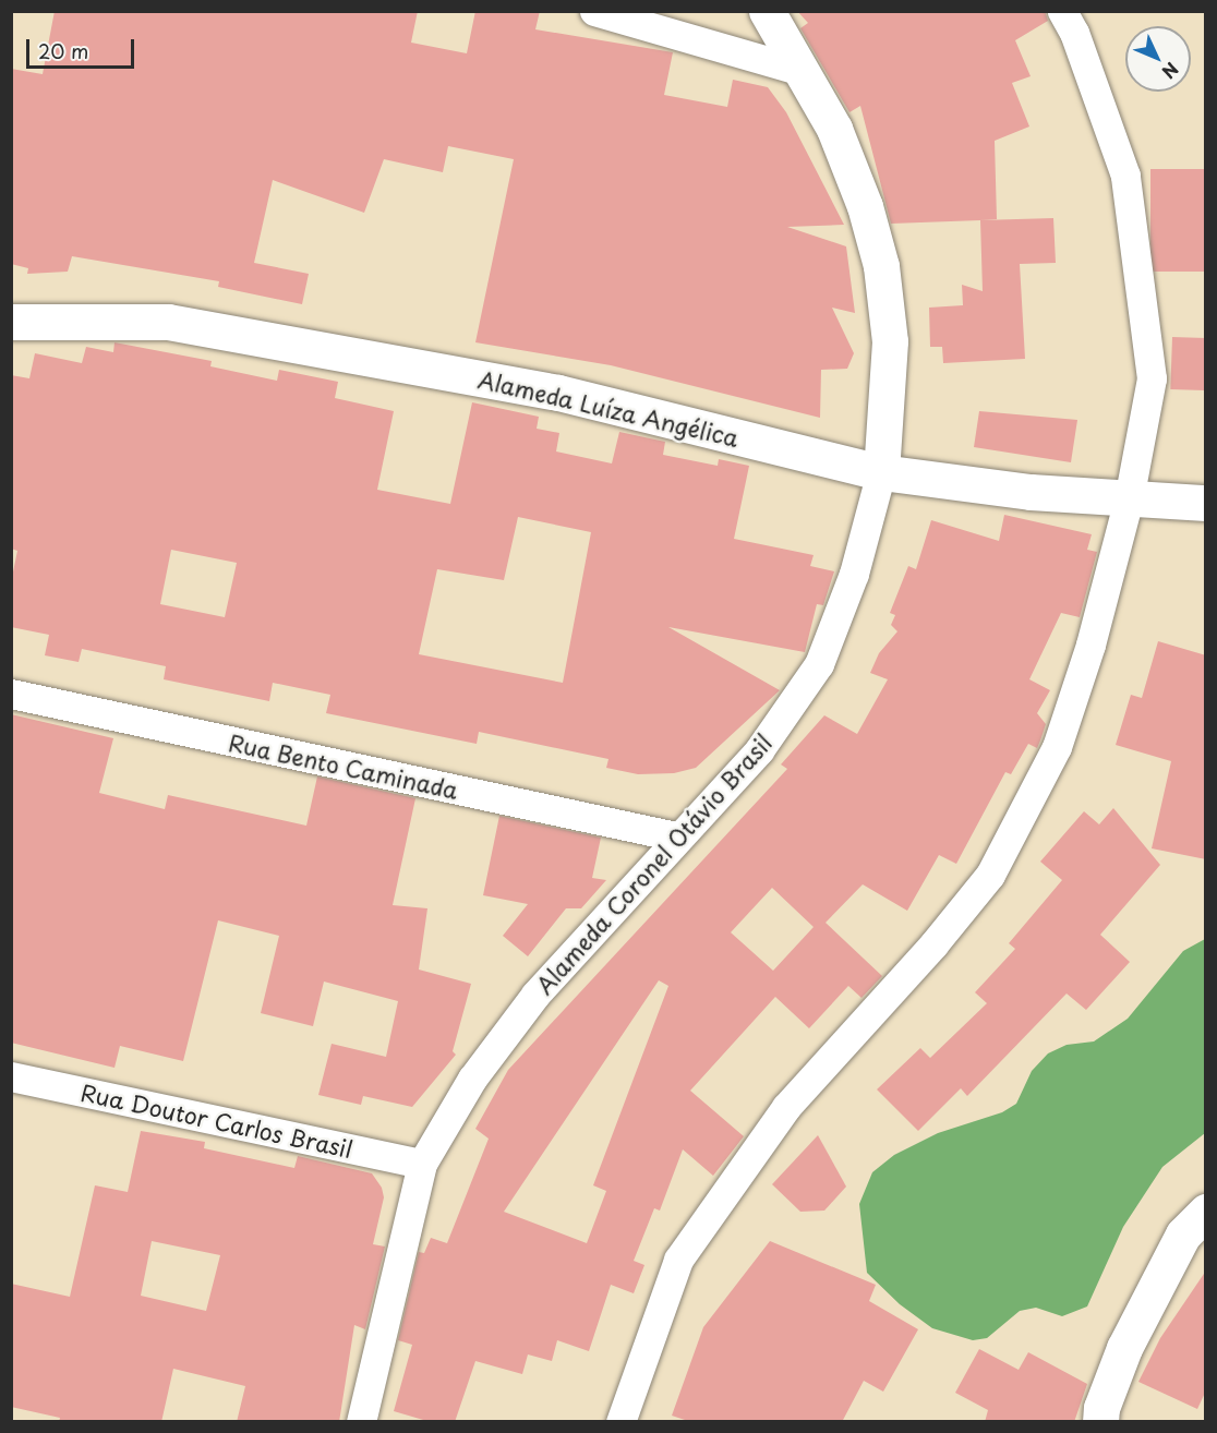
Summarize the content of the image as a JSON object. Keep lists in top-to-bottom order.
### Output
{
  "streets": {
    "street": [
      "Alameda Luíza Angélica",
      "Rua Bento Caminada",
      "Alameda Coronel Otávio Brasil",
      "Rua Doutor Carlos Brasil"
    ]
  },
  "crossings": [
    ["Alameda Luíza Angélica", "Alameda Coronel Otávio Brasil"],
    ["Rua Bento Caminada", "Alameda Coronel Otávio Brasil"],
    ["Alameda Coronel Otávio Brasil", "Rua Doutor Carlos Brasil"]
  ],
  "scale_bar": "20 m",
  "north": "bottom right"
}
